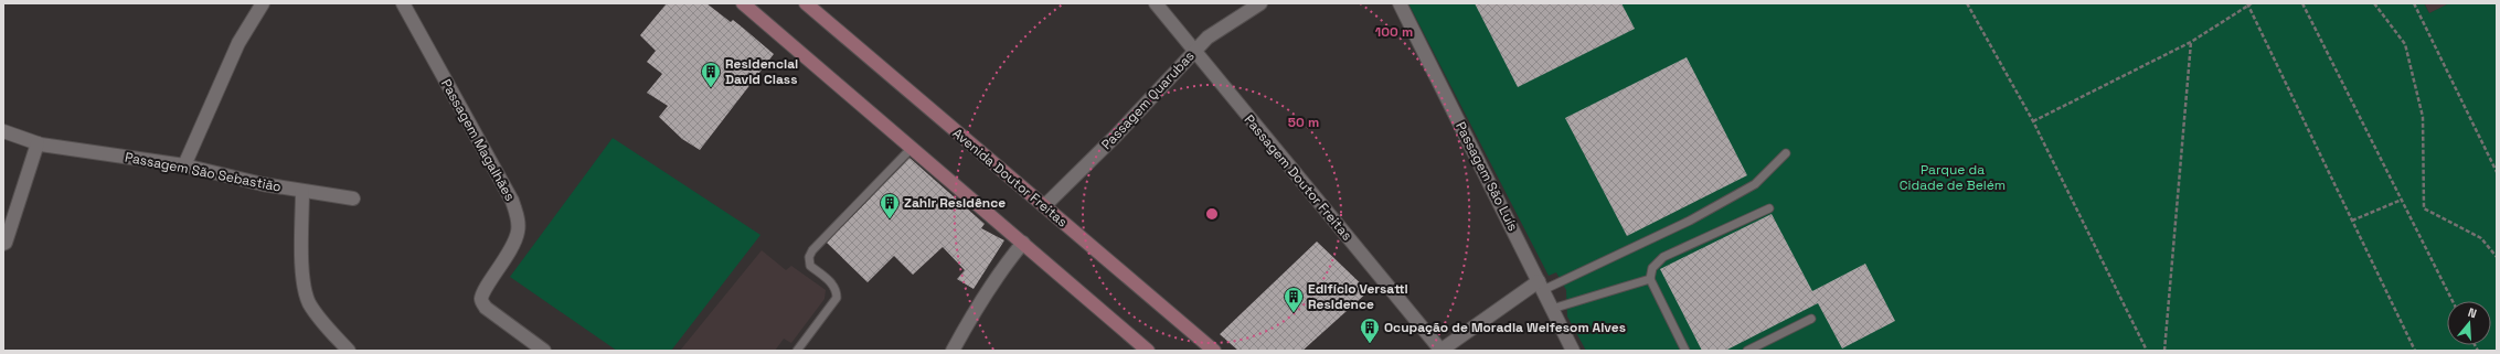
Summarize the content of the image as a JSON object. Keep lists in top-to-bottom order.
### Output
{
  "streets": {
    "main road": ["Avenida Doutor Freitas"],
    "street": [
      "Passagem Quarubas",
      "Passagem Magalhães",
      "Passagem São Sebastião",
      "Passagem São Luís",
      "Passagem Doutor Freitas"
    ]
  },
  "crossings": [
    ["Passagem Quarubas", "Avenida Doutor Freitas"],
    ["Passagem Quarubas", "Passagem Doutor Freitas"]
  ],
  "parks": ["Parque da Cidade de Belém"],
  "places": {
    "building": [
      "Residencial David Class",
      "Zahir Residênce",
      "Edifício Versatti Residence",
      "Ocupação de Moradia Welfesom Alves"
    ]
  },
  "north": "top",
  "rings": ["100 m", "50 m"]
}
